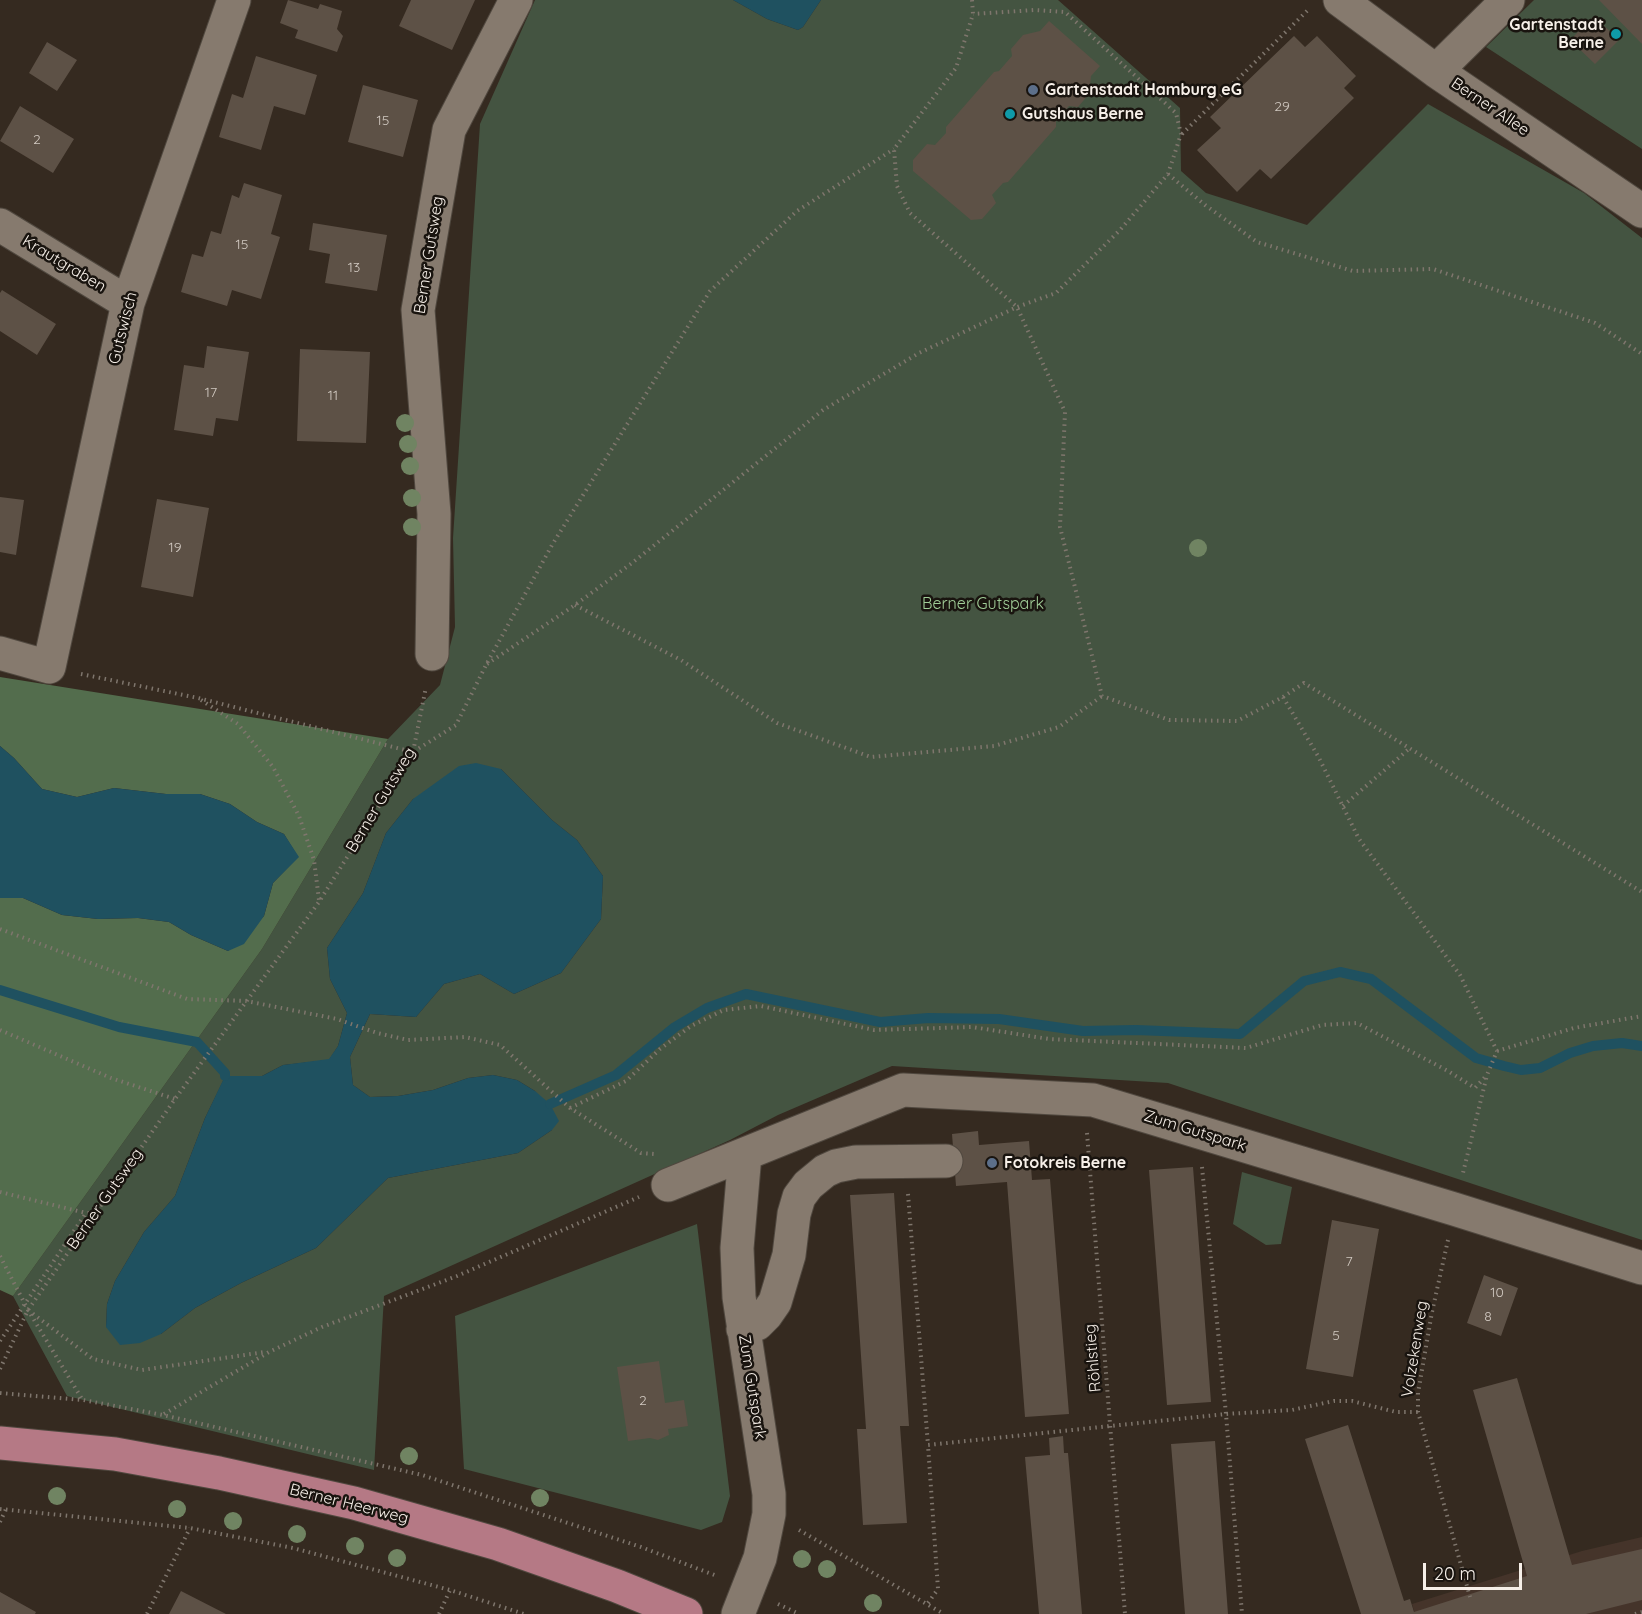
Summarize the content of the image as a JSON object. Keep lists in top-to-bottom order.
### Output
{
  "streets": {
    "main road": ["Berner Heerweg"],
    "street": [
      "Berner Allee",
      "Berner Gutsweg",
      "Krautgraben",
      "Gutswisch",
      "Zum Gutspark"
    ],
    "path": ["Volzekenweg", "Röhlstieg"]
  },
  "crossings": [
    ["Krautgraben", "Gutswisch"],
    ["Zum Gutspark", "Volzekenweg"],
    ["Zum Gutspark", "Röhlstieg"]
  ],
  "parks": ["Berner Gutspark"],
  "places": [
    "Gartenstadt Berne",
    "Gartenstadt Hamburg eG",
    "Gutshaus Berne",
    "Fotokreis Berne"
  ],
  "house_numbers": [
    "29",
    "15",
    "2",
    "15",
    "13",
    "17",
    "11",
    "19",
    "7",
    "10",
    "8",
    "5",
    "2"
  ],
  "scale_bar": "20 m"
}
